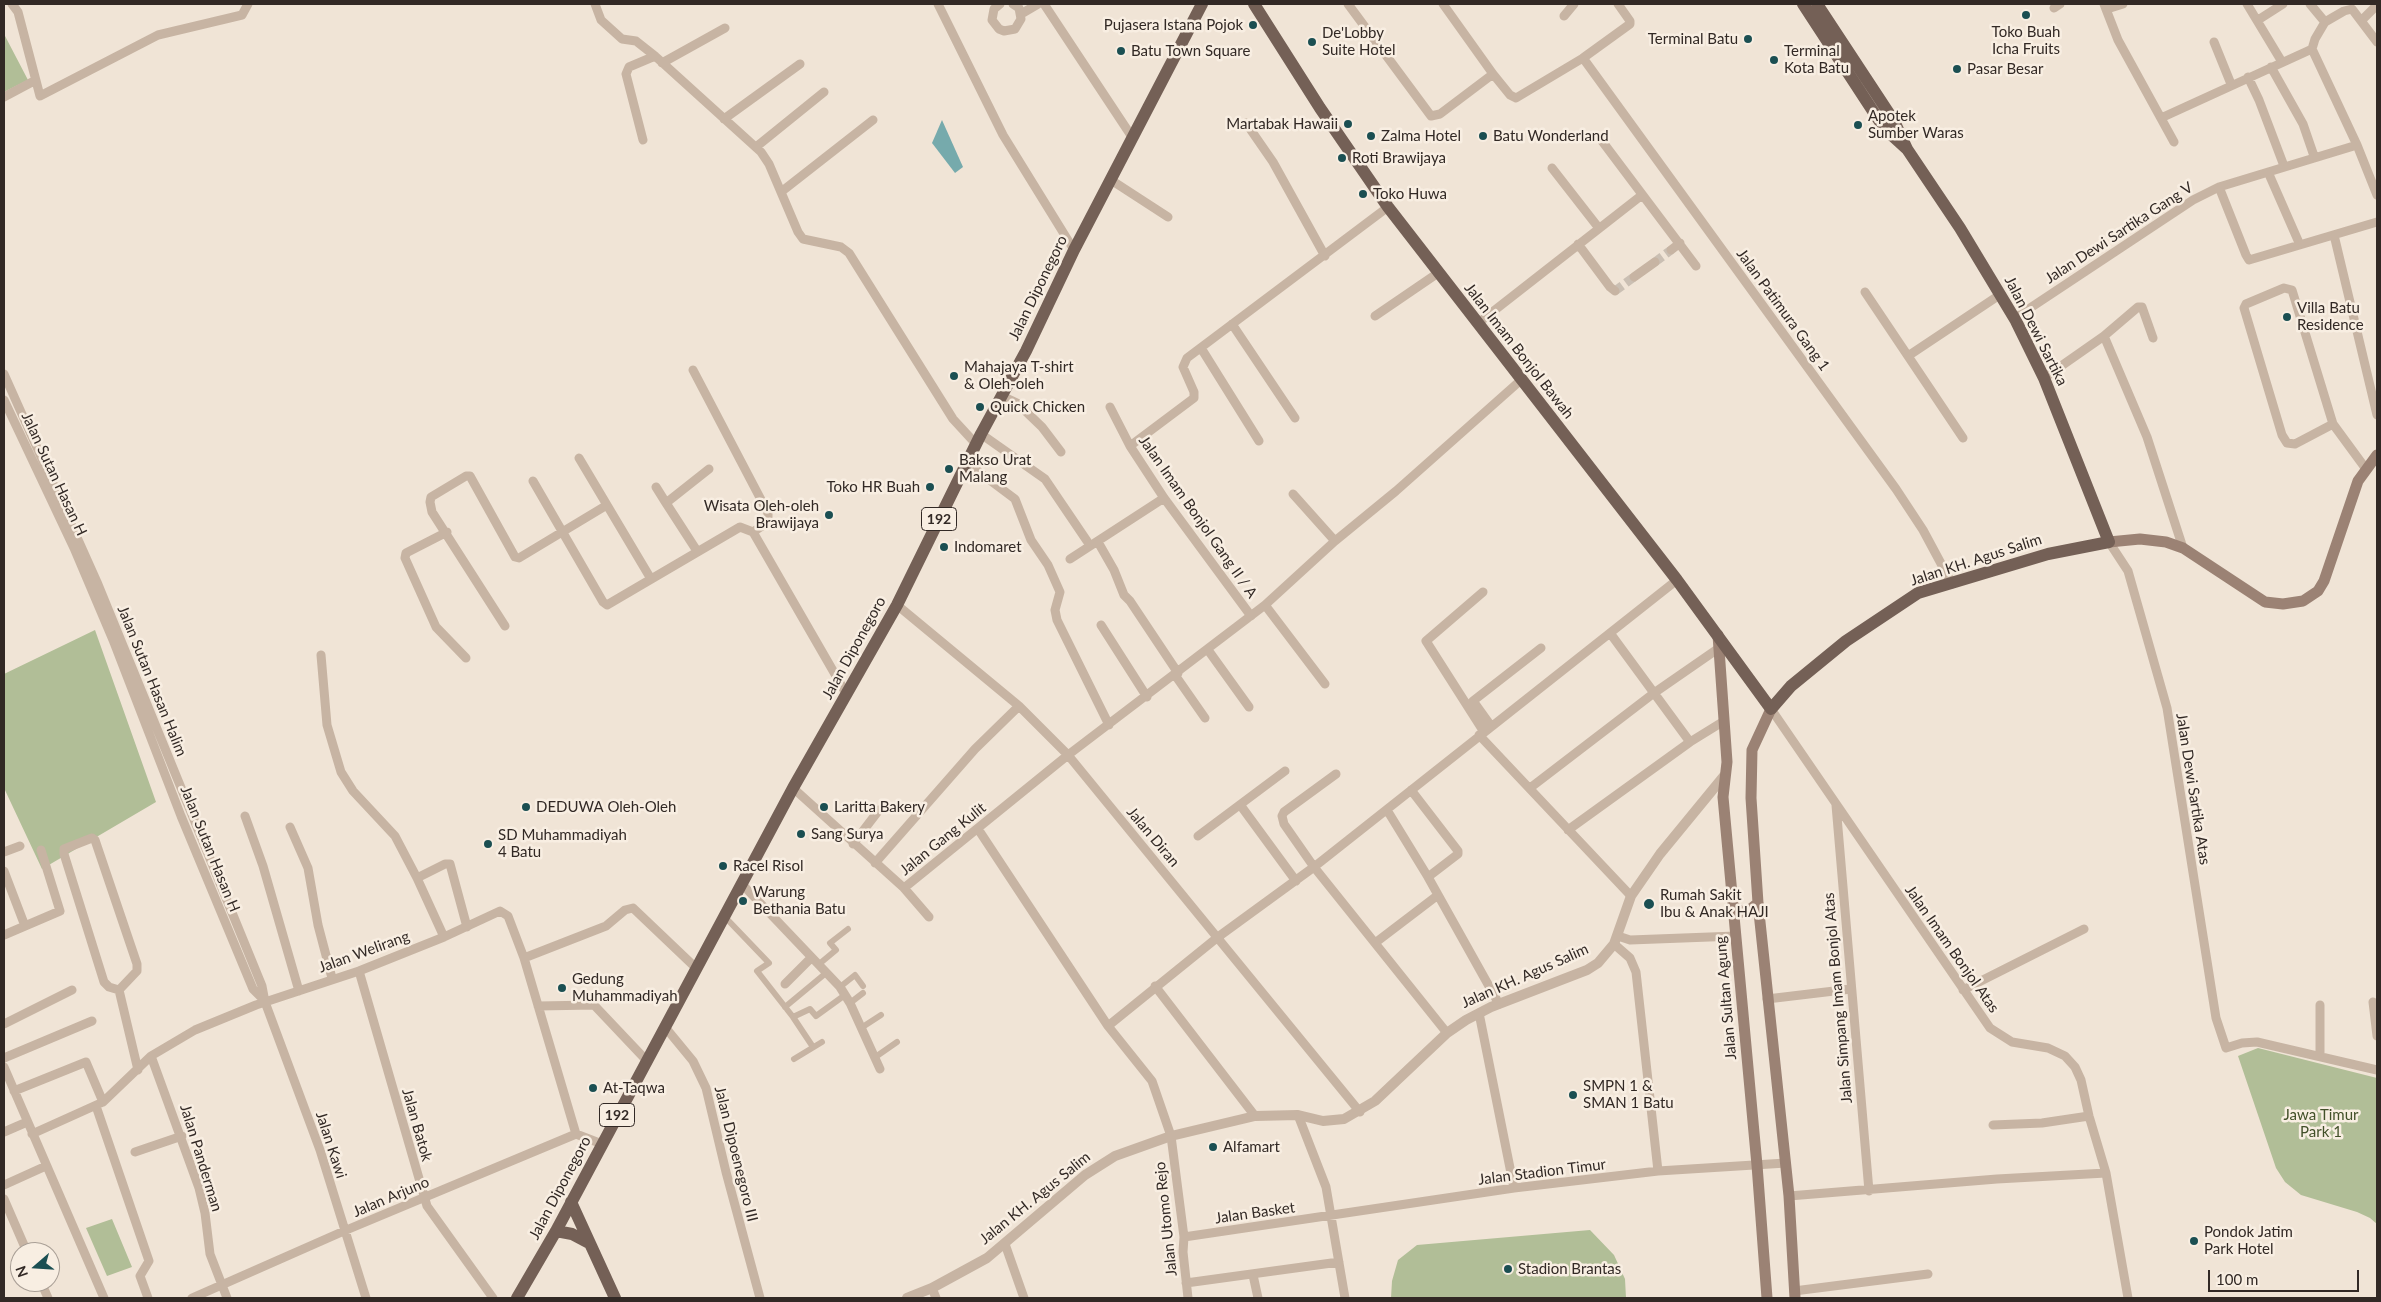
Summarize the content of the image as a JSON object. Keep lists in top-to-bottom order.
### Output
{
  "streets": {
    "main road": [
      "Jalan Diponegoro",
      "Jalan Dewi Sartika",
      "Jalan Imam Bonjol Bawah",
      "192",
      "Jalan KH. Agus Salim",
      "Jalan Sultan Agung"
    ],
    "street": [
      "Jalan Dewi Sartika Gang V",
      "Jalan Patimura Gang 1",
      "Jalan Sutan Hasan H",
      "Jalan Imam Bonjol Gang II / A",
      "Jalan Sutan Hasan Halim",
      "Jalan Dewi Sartika Atas",
      "Jalan Diran",
      "Jalan Gang Kulit",
      "Jalan Imam Bonjol Atas",
      "Jalan Welirang",
      "Jalan Simpang Imam Bonjol Atas",
      "Jalan Batok",
      "Jalan Kawi",
      "Jalan Dipoenegoro III",
      "Jalan Panderman",
      "Jalan Stadion Timur",
      "Jalan Arjuno",
      "Jalan Basket",
      "Jalan Utomo Rejo"
    ]
  },
  "crossings": [
    ["Jalan Dewi Sartika Gang V", "Jalan Dewi Sartika"],
    ["Jalan Diponegoro", "Jalan Diran"],
    ["Jalan Diponegoro", "Jalan Gang Kulit"],
    ["Jalan Diponegoro", "Jalan Dipoenegoro III"],
    ["Jalan Patimura Gang 1", "Jalan KH. Agus Salim"],
    ["Jalan Dewi Sartika", "Jalan KH. Agus Salim"],
    ["Jalan Dewi Sartika", "Jalan Dewi Sartika Atas"],
    ["Jalan Imam Bonjol Bawah", "Jalan KH. Agus Salim"],
    ["Jalan Imam Bonjol Bawah", "Jalan Gang Kulit"],
    ["Jalan Imam Bonjol Bawah", "Jalan Imam Bonjol Atas"],
    ["Jalan Imam Bonjol Bawah", "Jalan Sultan Agung"],
    ["Jalan Sutan Hasan H", "Jalan Sutan Hasan Halim"],
    ["Jalan Sutan Hasan H", "Jalan Welirang"],
    ["Jalan Sutan Hasan H", "Jalan Kawi"],
    ["Jalan Imam Bonjol Gang II / A", "Jalan Gang Kulit"],
    ["Jalan KH. Agus Salim", "Jalan Dewi Sartika Atas"],
    ["Jalan KH. Agus Salim", "Jalan Diran"],
    ["Jalan KH. Agus Salim", "Jalan Imam Bonjol Atas"],
    ["Jalan KH. Agus Salim", "Jalan Sultan Agung"],
    ["Jalan KH. Agus Salim", "Jalan Utomo Rejo"],
    ["Jalan Sutan Hasan Halim", "Jalan Welirang"],
    ["Jalan Sutan Hasan Halim", "Jalan Kawi"],
    ["Jalan Diran", "Jalan Gang Kulit"],
    ["Jalan Gang Kulit", "Jalan Utomo Rejo"],
    ["Jalan Imam Bonjol Atas", "Jalan Simpang Imam Bonjol Atas"],
    ["Jalan Welirang", "Jalan Batok"],
    ["Jalan Welirang", "Jalan Kawi"],
    ["Jalan Welirang", "Jalan Panderman"],
    ["Jalan Welirang", "Jalan Arjuno"],
    ["Jalan Sultan Agung", "Jalan Stadion Timur"],
    ["Jalan Batok", "Jalan Arjuno"],
    ["Jalan Kawi", "Jalan Arjuno"],
    ["Jalan Panderman", "Jalan Arjuno"],
    ["Jalan Stadion Timur", "Jalan Basket"],
    ["Jalan Basket", "Jalan Utomo Rejo"]
  ],
  "parks": ["Jawa Timur Park 1"],
  "places": [
    "Toko Buah Icha Fruits",
    "Pujasera Istana Pojok",
    "Terminal Batu",
    "De'Lobby Suite Hotel",
    "Batu Town Square",
    "Terminal Kota Batu",
    "Pasar Besar",
    "Martabak Hawaii",
    "Apotek Sumber Waras",
    "Zalma Hotel",
    "Batu Wonderland",
    "Roti Brawijaya",
    "Toko Huwa",
    "Villa Batu Residence",
    "Mahajaya T-shirt & Oleh-oleh",
    "Quick Chicken",
    "Bakso Urat Malang",
    "Toko HR Buah",
    "Wisata Oleh-oleh Brawijaya",
    "Indomaret",
    "DEDUWA Oleh-Oleh",
    "Laritta Bakery",
    "Sang Surya",
    "SD Muhammadiyah 4 Batu",
    "Racel Risol",
    "Warung Bethania Batu",
    "Rumah Sakit Ibu & Anak HAJI",
    "Gedung Muhammadiyah",
    "At-Taqwa",
    "SMPN 1 & SMAN 1 Batu",
    "Alfamart",
    "Pondok Jatim Park Hotel",
    "Stadion Brantas"
  ],
  "scale_bar": "100 m",
  "north": "left"
}
